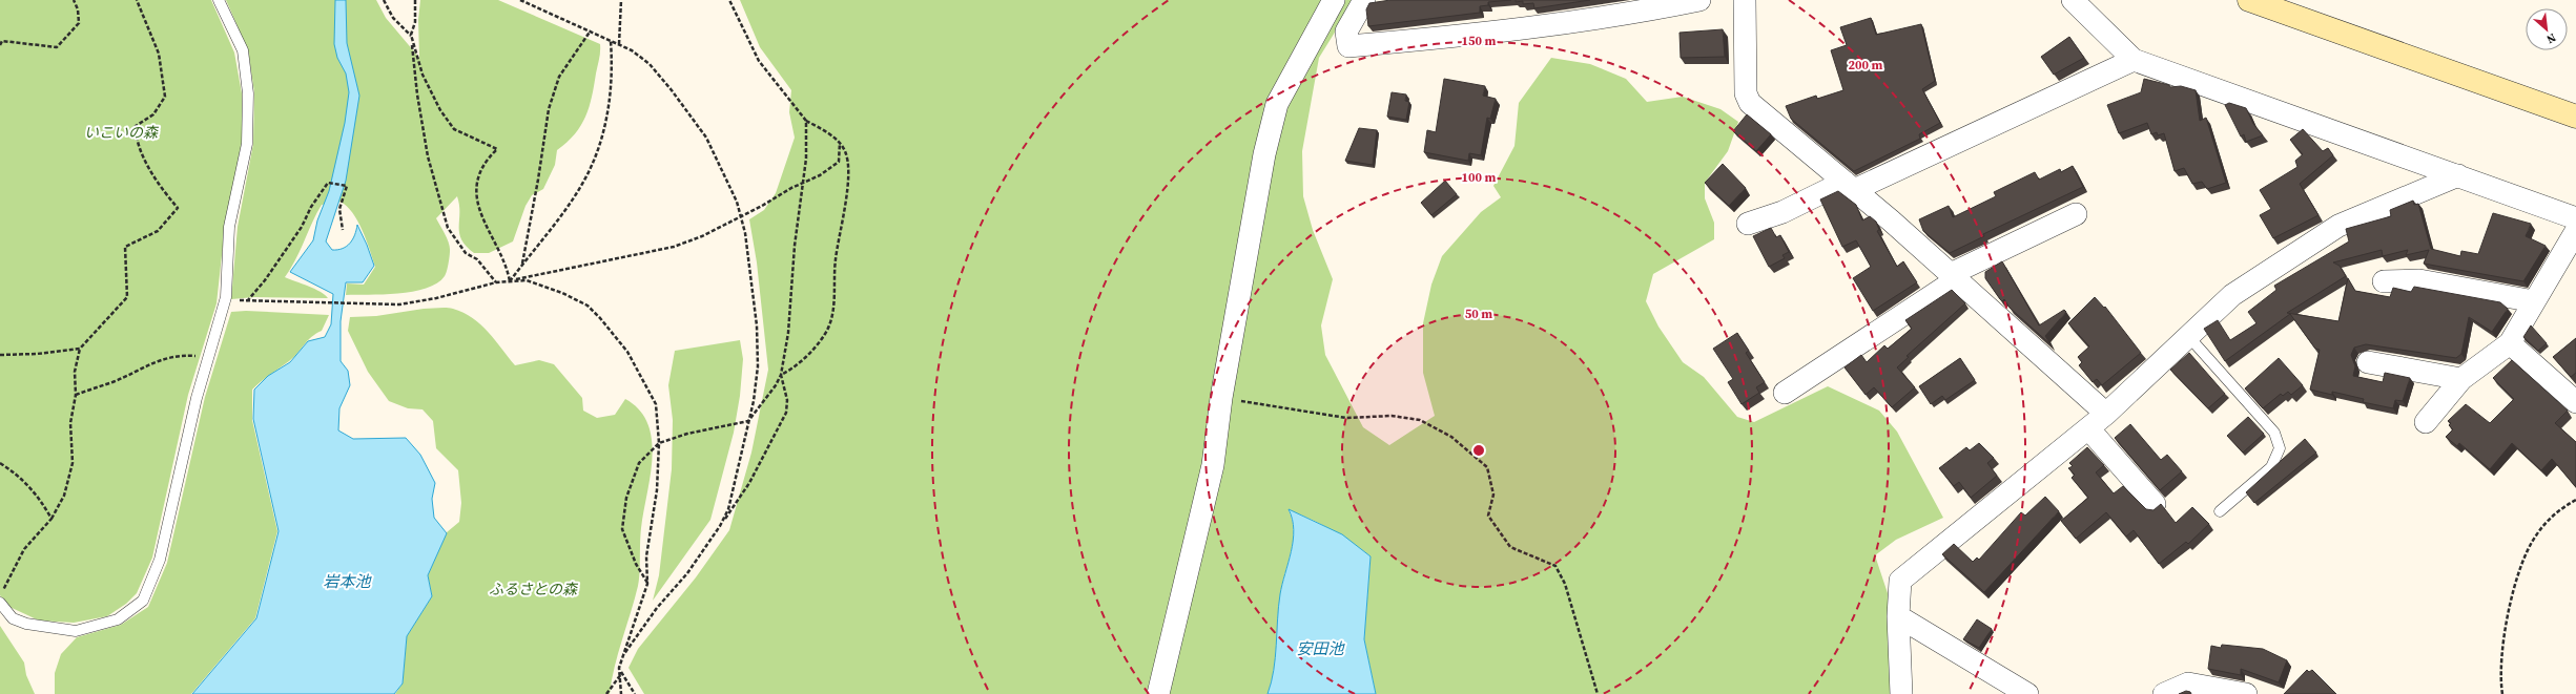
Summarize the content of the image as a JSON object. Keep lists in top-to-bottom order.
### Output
{
  "water": ["岩本池", "安田池"],
  "parks": ["いこいの森", "ふるさとの森"],
  "north": "bottom right",
  "rings": [
    "150 m",
    "200 m",
    "100 m",
    "50 m"
  ]
}
